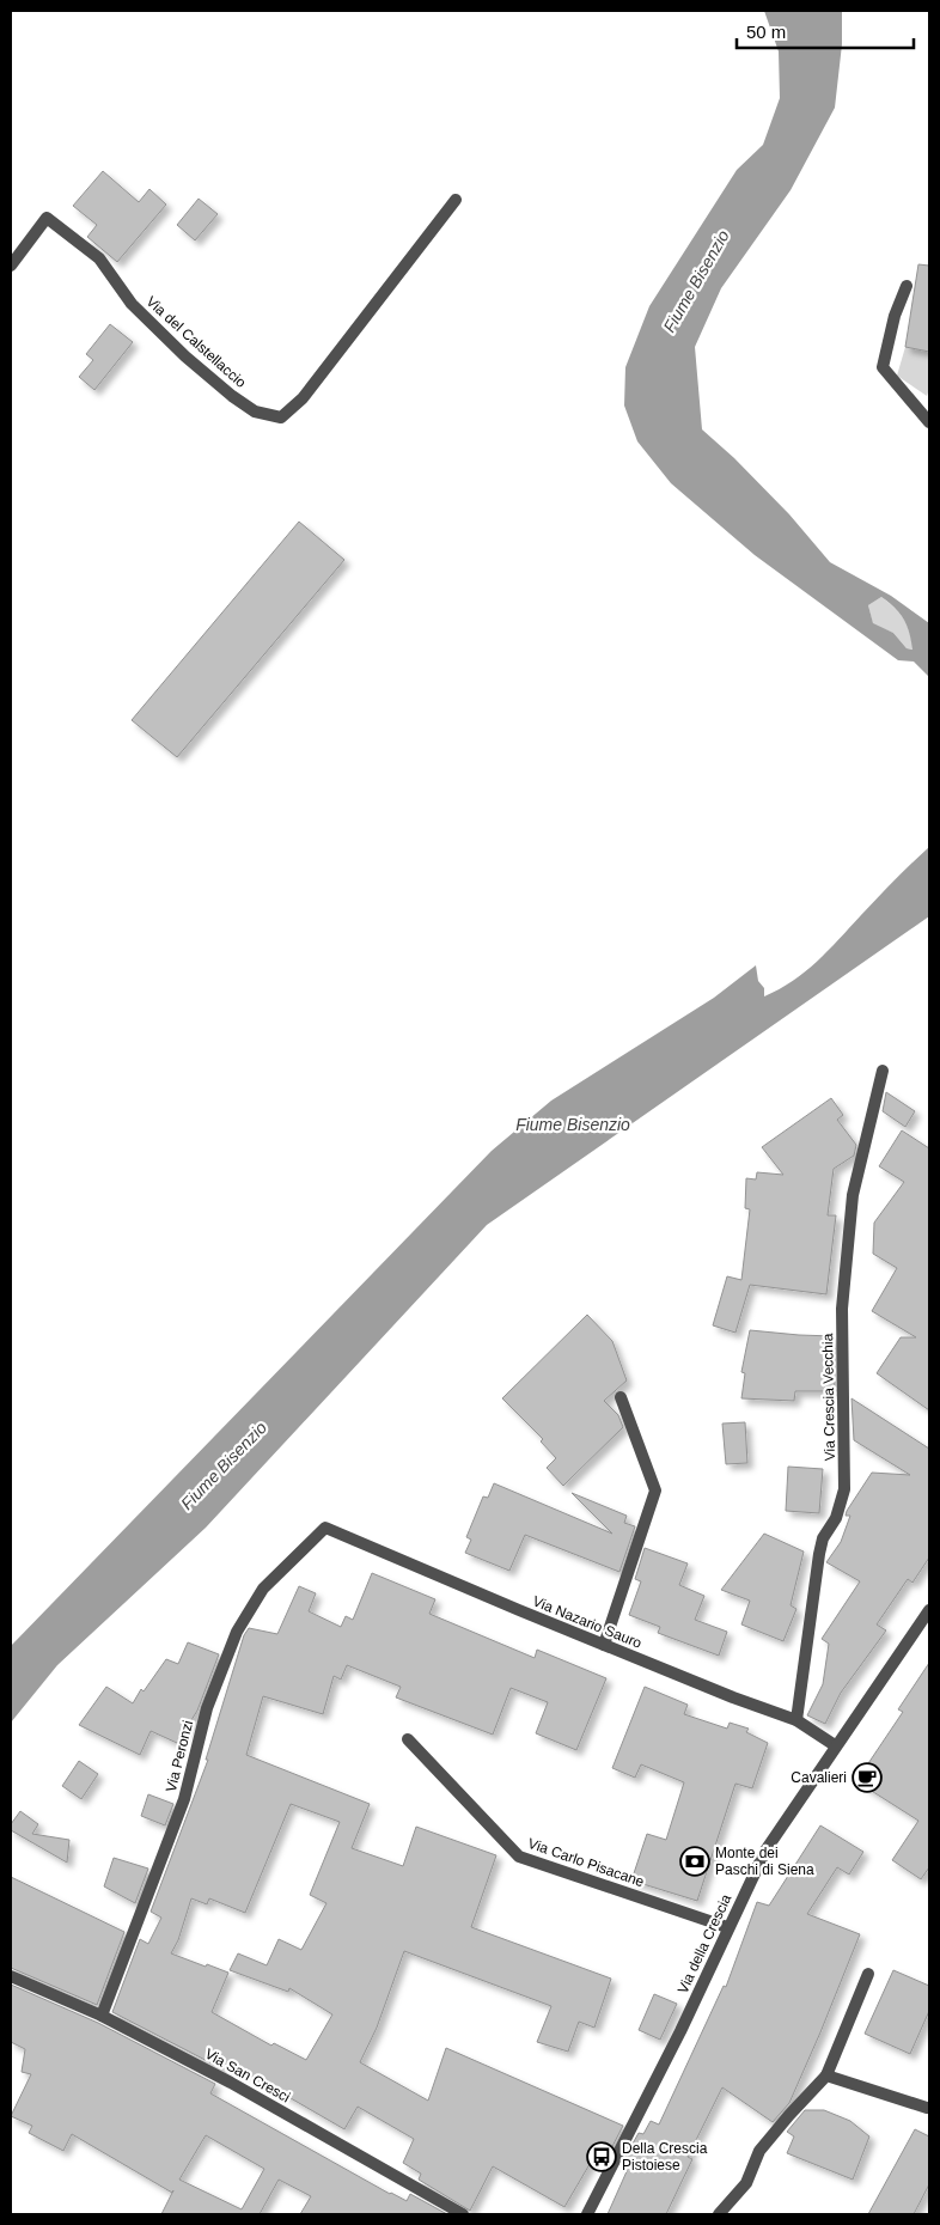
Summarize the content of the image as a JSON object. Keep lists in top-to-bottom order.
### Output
{
  "streets": {
    "street": [
      "Via del Calstellaccio",
      "Via Crescia Vecchia",
      "Via Nazario Sauro",
      "Via Peronzi",
      "Via Carlo Pisacane",
      "Via della Crescia",
      "Via San Cresci"
    ]
  },
  "crossings": [
    ["Via Crescia Vecchia", "Via Nazario Sauro"],
    ["Via Nazario Sauro", "Via Peronzi"],
    ["Via Nazario Sauro", "Via della Crescia"],
    ["Via Peronzi", "Via San Cresci"],
    ["Via Carlo Pisacane", "Via della Crescia"]
  ],
  "water": ["Fiume Bisenzio"],
  "places": {
    "cafe": ["Cavalieri"],
    "bank": ["Monte dei Paschi di Siena"],
    "bus stop": ["Della Crescia Pistoiese"]
  },
  "scale_bar": "50 m"
}
